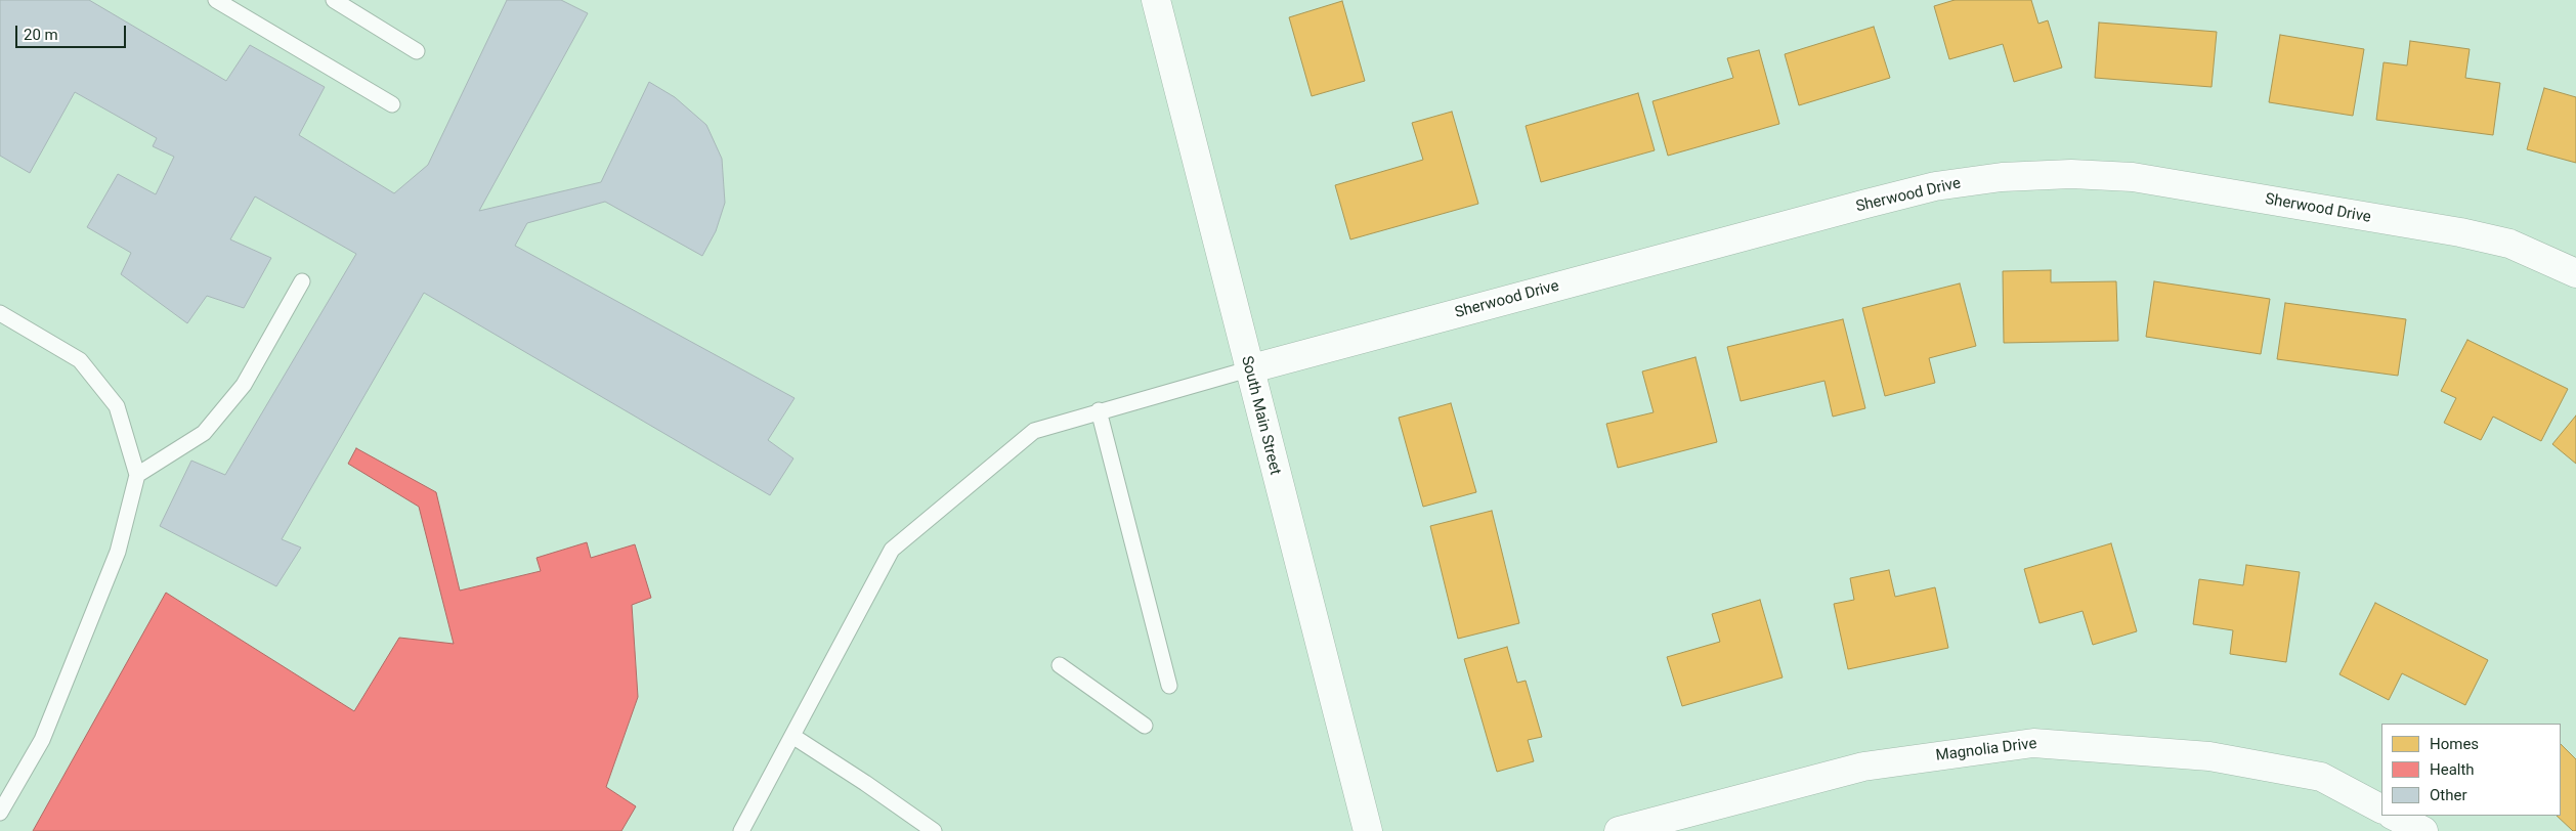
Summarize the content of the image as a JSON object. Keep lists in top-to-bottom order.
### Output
{
  "streets": {
    "street": ["Sherwood Drive", "South Main Street", "Magnolia Drive"]
  },
  "crossings": [
    ["Sherwood Drive", "South Main Street"]
  ],
  "legend": ["Homes", "Health", "Other"],
  "scale_bar": "20 m"
}
